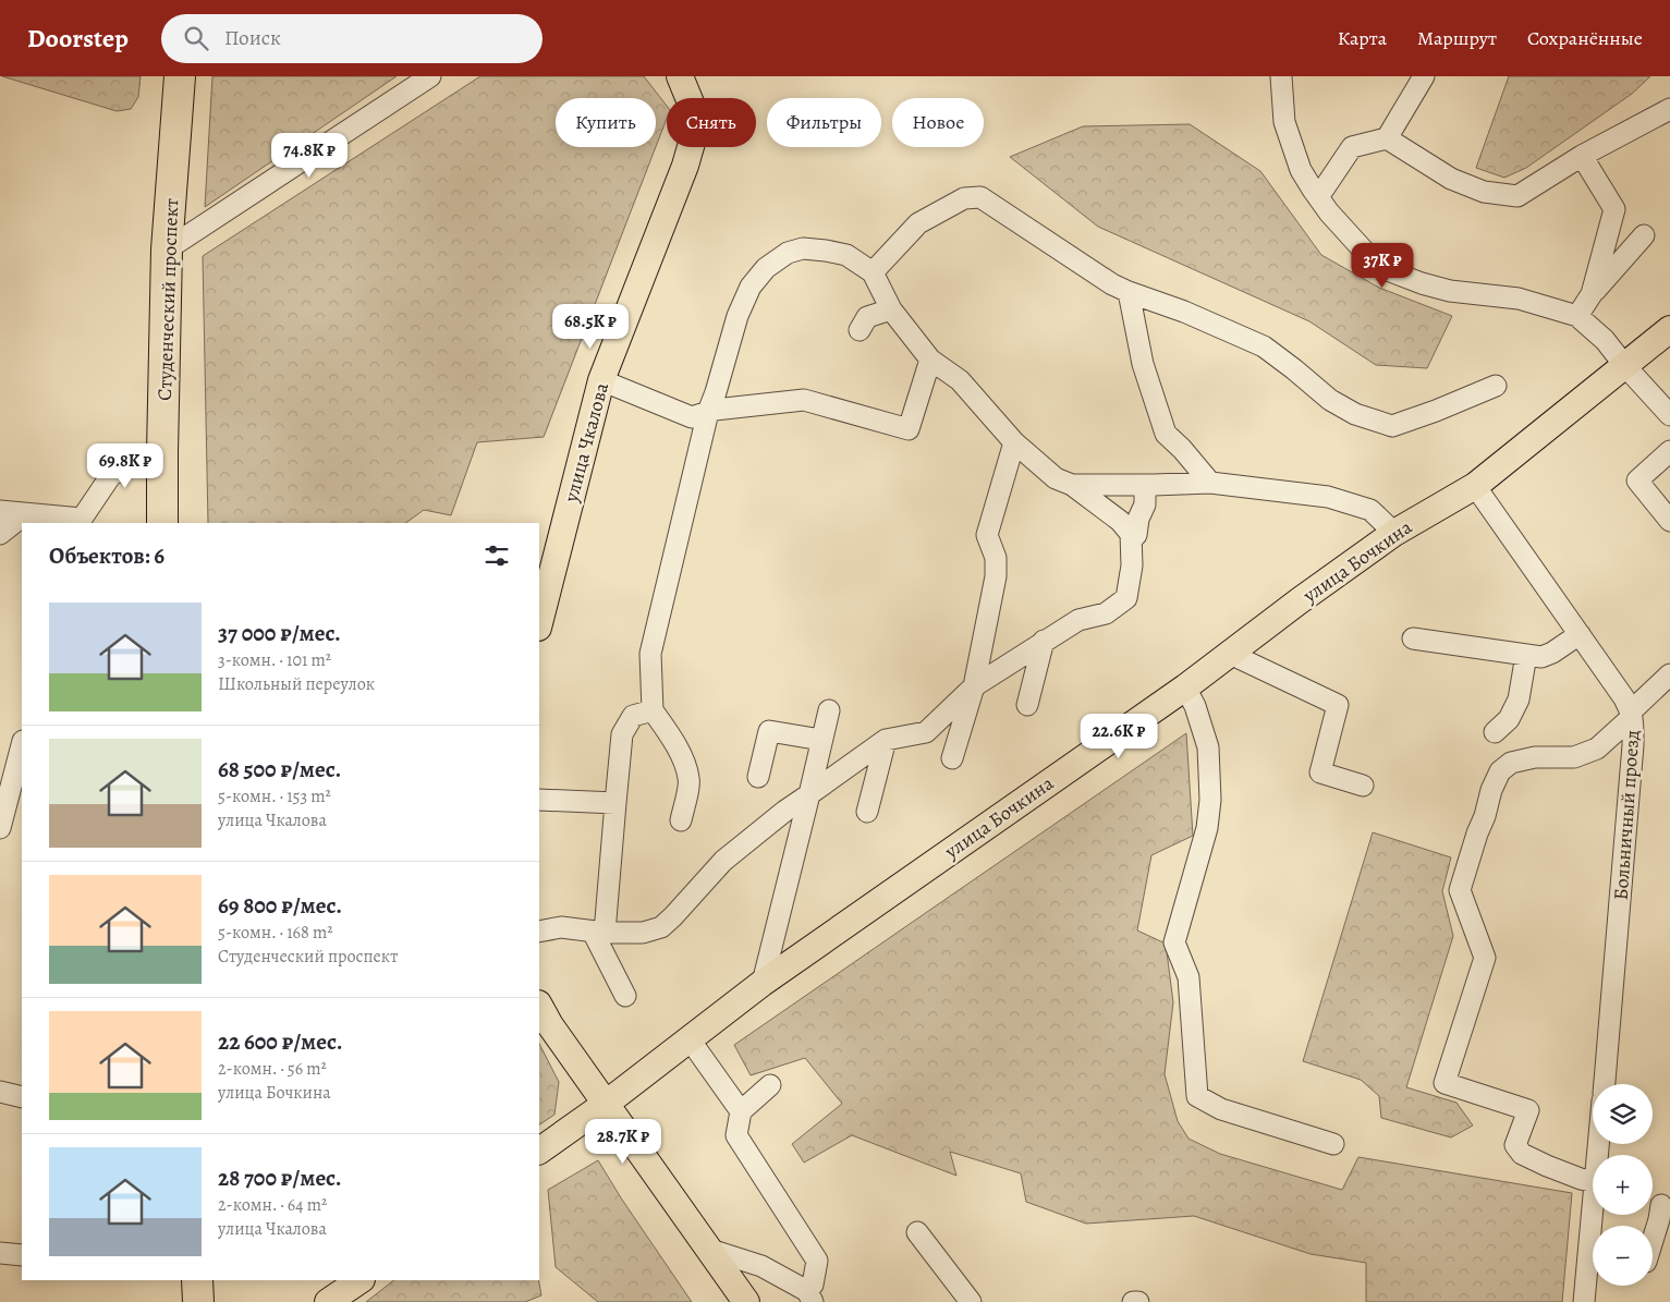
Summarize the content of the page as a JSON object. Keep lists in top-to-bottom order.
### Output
{
  "streets": {
    "highway": ["Студенческий проспект"],
    "main road": ["улица Чкалова", "улица Бочкина"],
    "street": ["Больничный проезд"]
  },
  "crossings": [
    ["улица Бочкина", "Больничный проезд"]
  ],
  "page": {
    "header": "Doorstep",
    "search": "Поиск",
    "nav": ["Карта", "Маршрут", "Сохранённые"],
    "chip": [
      "Купить",
      "Снять",
      "Фильтры",
      "Новое"
    ],
    "price": [
      "74.8K ₽",
      "37K ₽",
      "68.5K ₽",
      "69.8K ₽",
      "22.6K ₽",
      "28.7K ₽"
    ],
    "heading": "Объектов: 6",
    "list": [
      {
        "name": "37 000 ₽/мес.",
        "note": "3-комн. · 101 m² · Школьный переулок"
      },
      {
        "name": "68 500 ₽/мес.",
        "note": "5-комн. · 153 m² · улица Чкалова"
      },
      {
        "name": "69 800 ₽/мес.",
        "note": "5-комн. · 168 m² · Студенческий проспект"
      },
      {
        "name": "22 600 ₽/мес.",
        "note": "2-комн. · 56 m² · улица Бочкина"
      },
      {
        "name": "28 700 ₽/мес.",
        "note": "2-комн. · 64 m² · улица Чкалова"
      }
    ],
    "map_buttons": ["+", "−"]
  }
}
